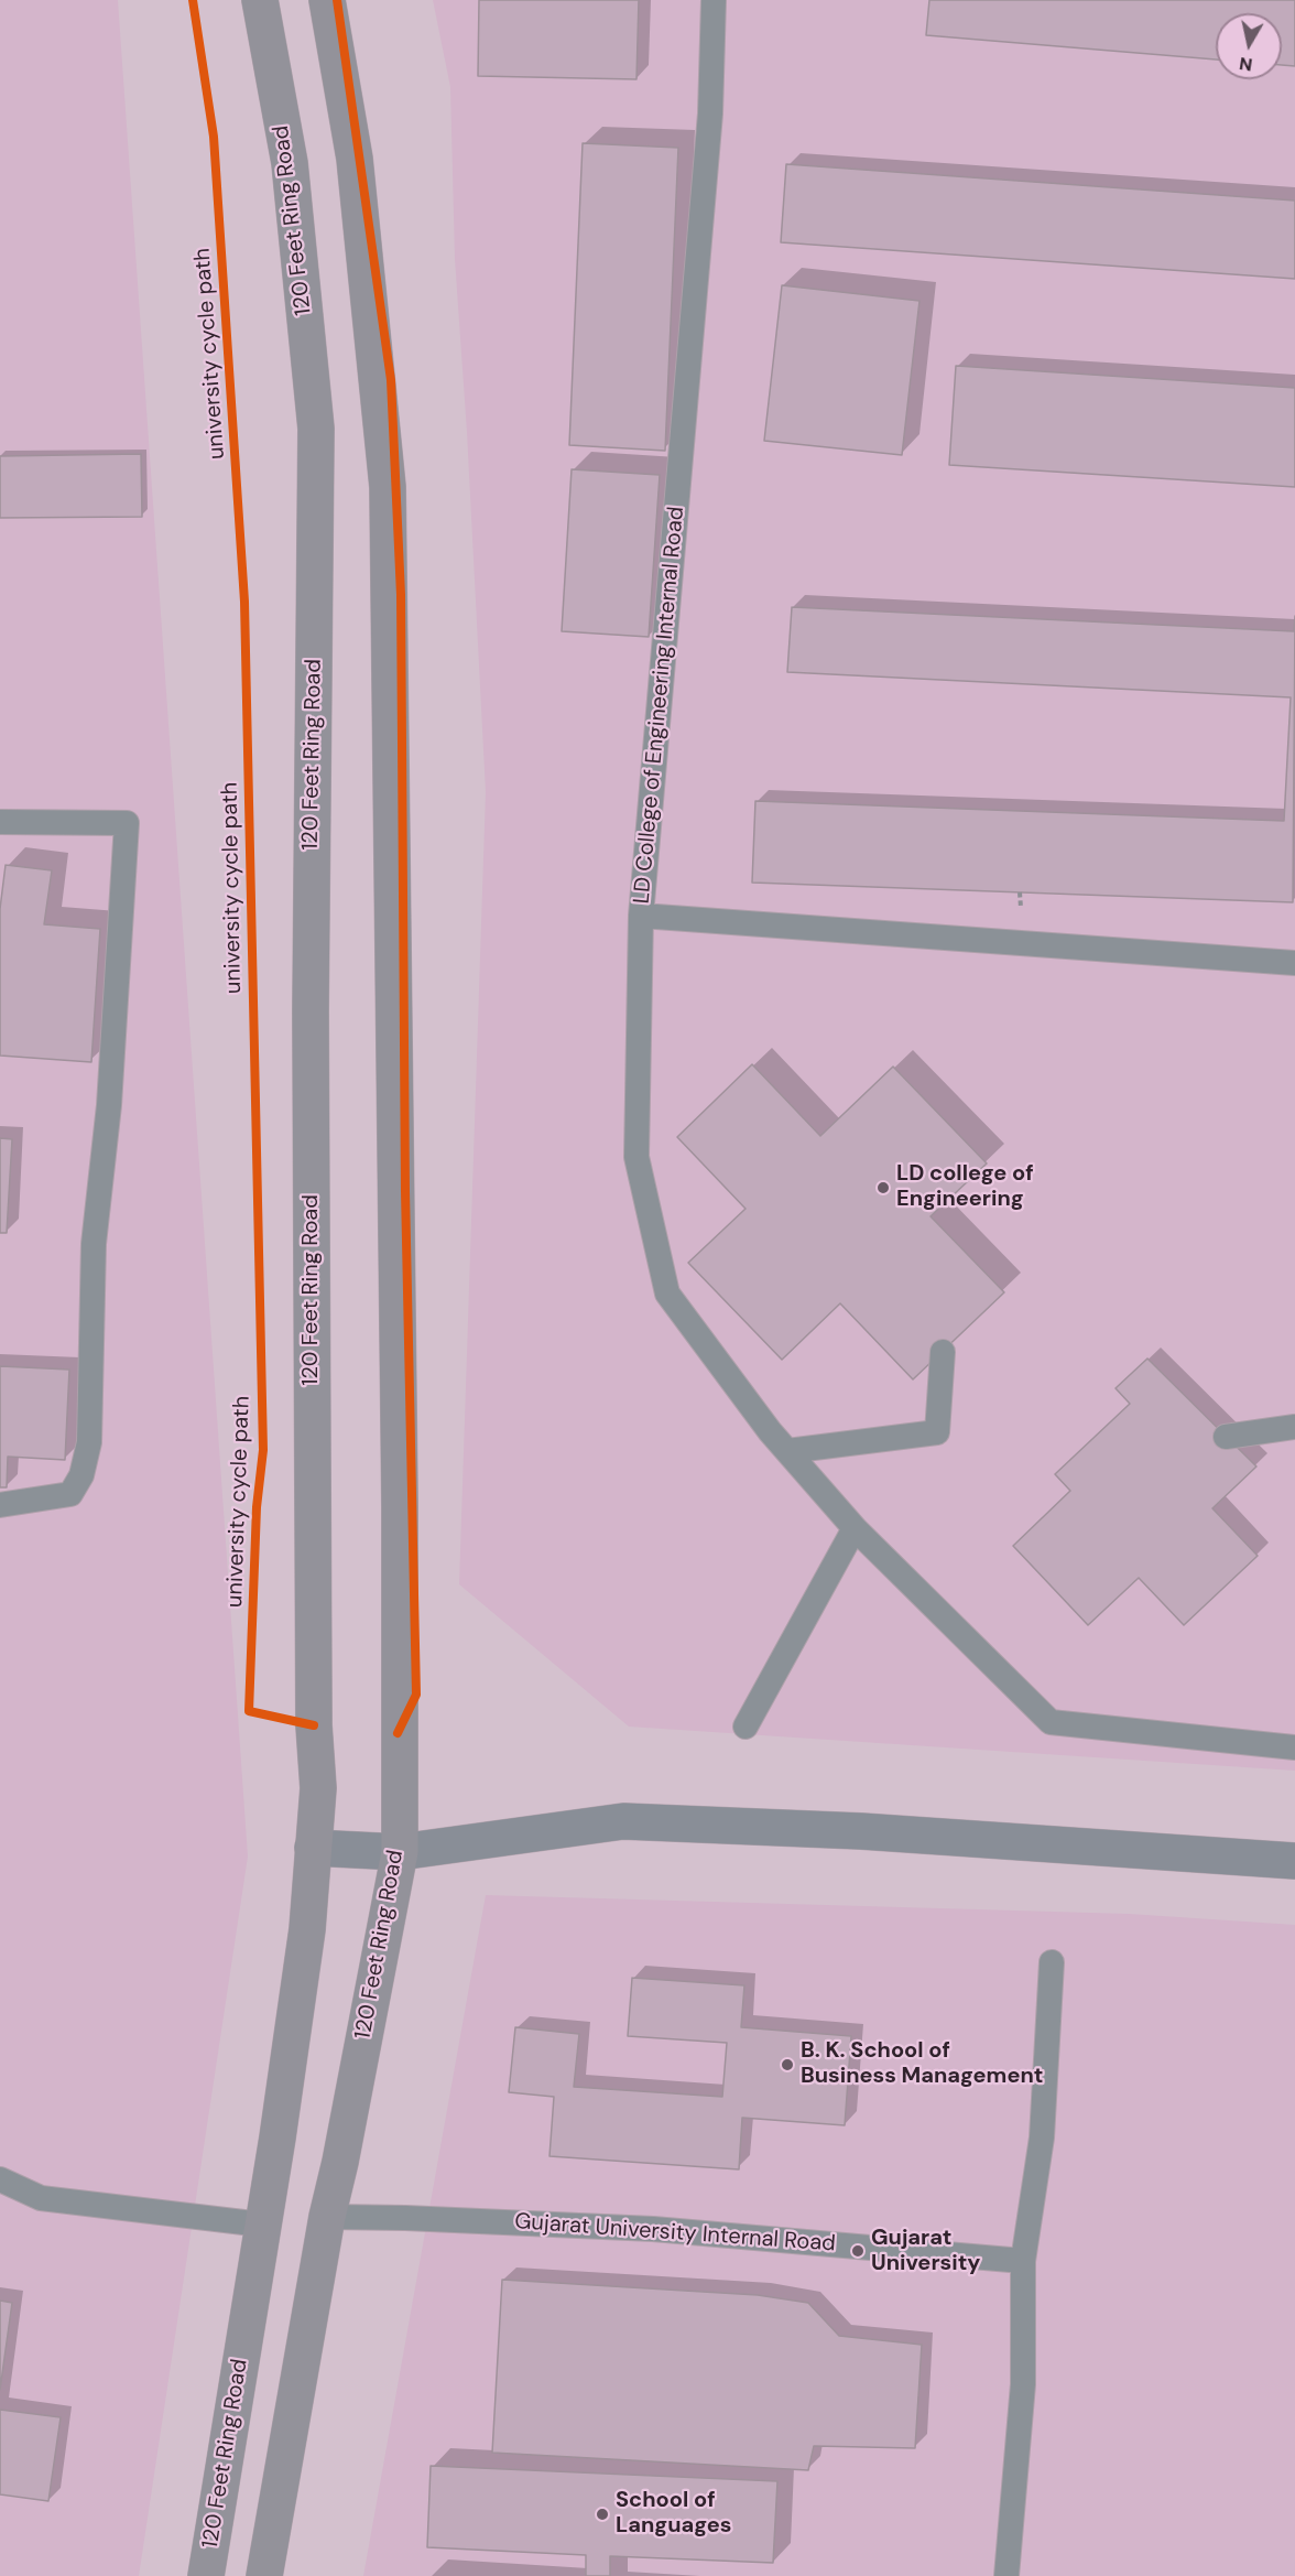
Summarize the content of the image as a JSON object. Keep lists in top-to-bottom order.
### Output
{
  "streets": {
    "main road": ["120 Feet Ring Road"],
    "lane": ["LD College of Engineering Internal Road", "Gujarat University Internal Road"],
    "cycle path": ["university cycle path"]
  },
  "crossings": [
    ["120 Feet Ring Road", "Gujarat University Internal Road"]
  ],
  "places": [
    "LD college of Engineering",
    "B. K. School of Business Management",
    "Gujarat University",
    "School of Languages"
  ],
  "north": "bottom"
}
